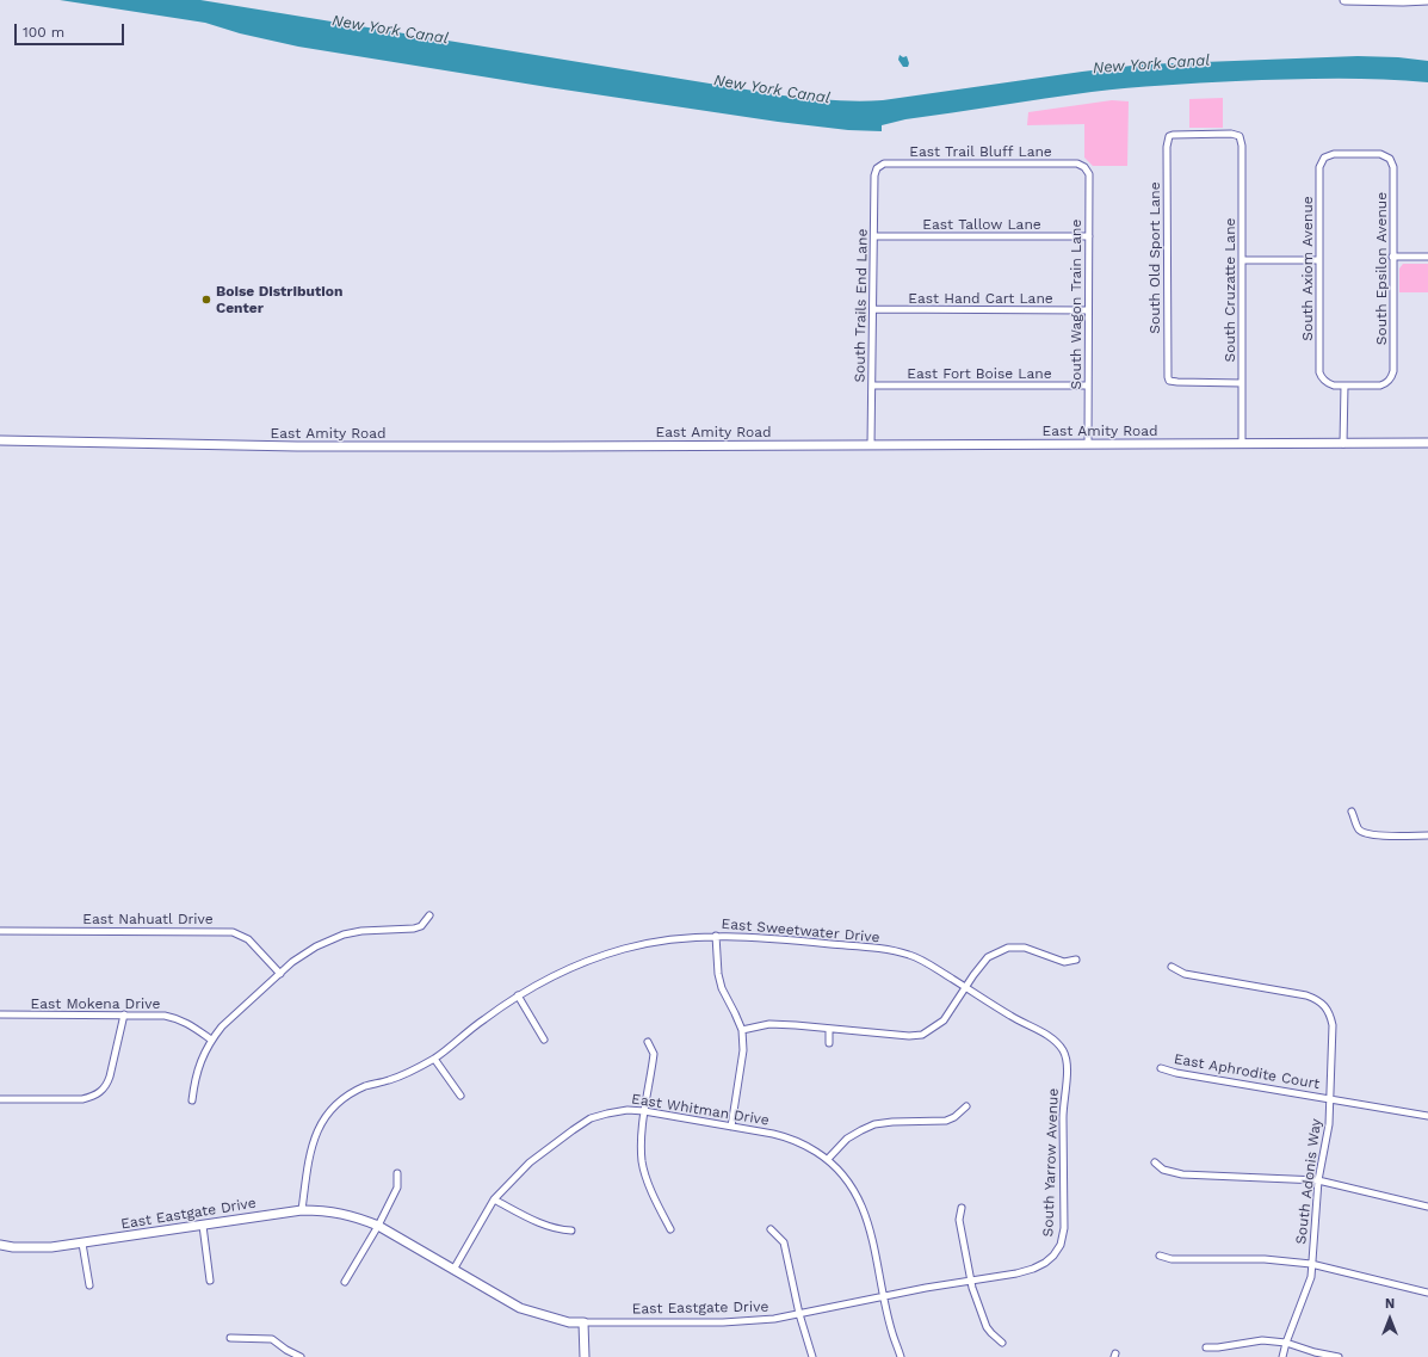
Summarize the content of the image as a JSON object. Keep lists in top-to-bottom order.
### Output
{
  "streets": {
    "street": [
      "East Trail Bluff Lane",
      "East Tallow Lane",
      "South Old Sport Lane",
      "South Axiom Avenue",
      "South Epsilon Avenue",
      "South Cruzatte Lane",
      "East Hand Cart Lane",
      "South Wagon Train Lane",
      "South Trails End Lane",
      "East Fort Boise Lane",
      "East Amity Road",
      "East Nahuatl Drive",
      "East Sweetwater Drive",
      "East Mokena Drive",
      "East Aphrodite Court",
      "East Whitman Drive",
      "South Yarrow Avenue",
      "South Adonis Way",
      "East Eastgate Drive"
    ]
  },
  "crossings": [
    ["East Trail Bluff Lane", "South Wagon Train Lane"],
    ["East Trail Bluff Lane", "South Trails End Lane"],
    ["East Tallow Lane", "South Wagon Train Lane"],
    ["East Tallow Lane", "South Trails End Lane"],
    ["South Old Sport Lane", "South Cruzatte Lane"],
    ["South Axiom Avenue", "South Epsilon Avenue"],
    ["South Cruzatte Lane", "East Amity Road"],
    ["East Hand Cart Lane", "South Wagon Train Lane"],
    ["East Hand Cart Lane", "South Trails End Lane"],
    ["South Wagon Train Lane", "East Fort Boise Lane"],
    ["South Wagon Train Lane", "East Amity Road"],
    ["South Trails End Lane", "East Fort Boise Lane"],
    ["South Trails End Lane", "East Amity Road"],
    ["East Sweetwater Drive", "South Yarrow Avenue"],
    ["East Sweetwater Drive", "East Eastgate Drive"],
    ["East Aphrodite Court", "South Adonis Way"],
    ["East Whitman Drive", "East Eastgate Drive"],
    ["South Yarrow Avenue", "East Eastgate Drive"]
  ],
  "water": ["New York Canal"],
  "places": ["Boise Distribution Center"],
  "scale_bar": "100 m",
  "north": "top"
}
